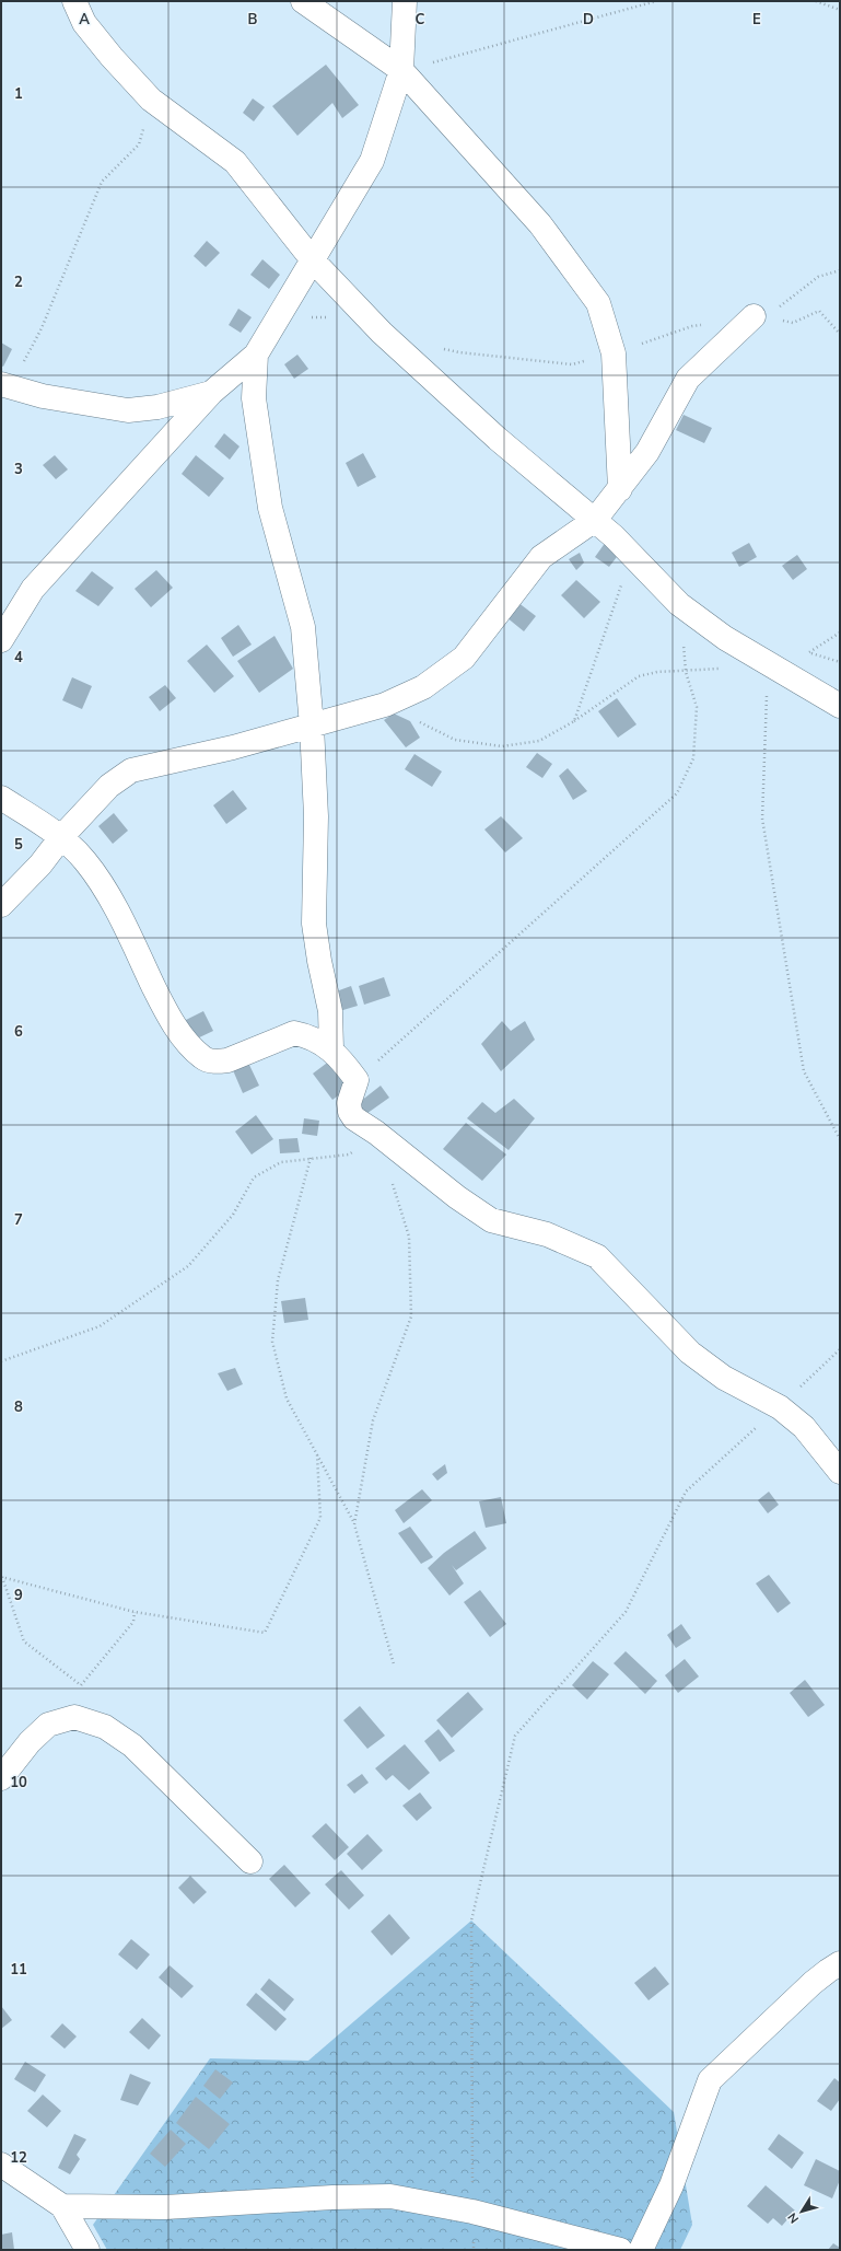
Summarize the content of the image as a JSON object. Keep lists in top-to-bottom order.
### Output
{
  "north": "bottom left",
  "grid": {
    "columns": [
      "A",
      "B",
      "C",
      "D",
      "E"
    ],
    "rows": [
      "1",
      "2",
      "3",
      "4",
      "5",
      "6",
      "7",
      "8",
      "9",
      "10",
      "11",
      "12"
    ]
  }
}
